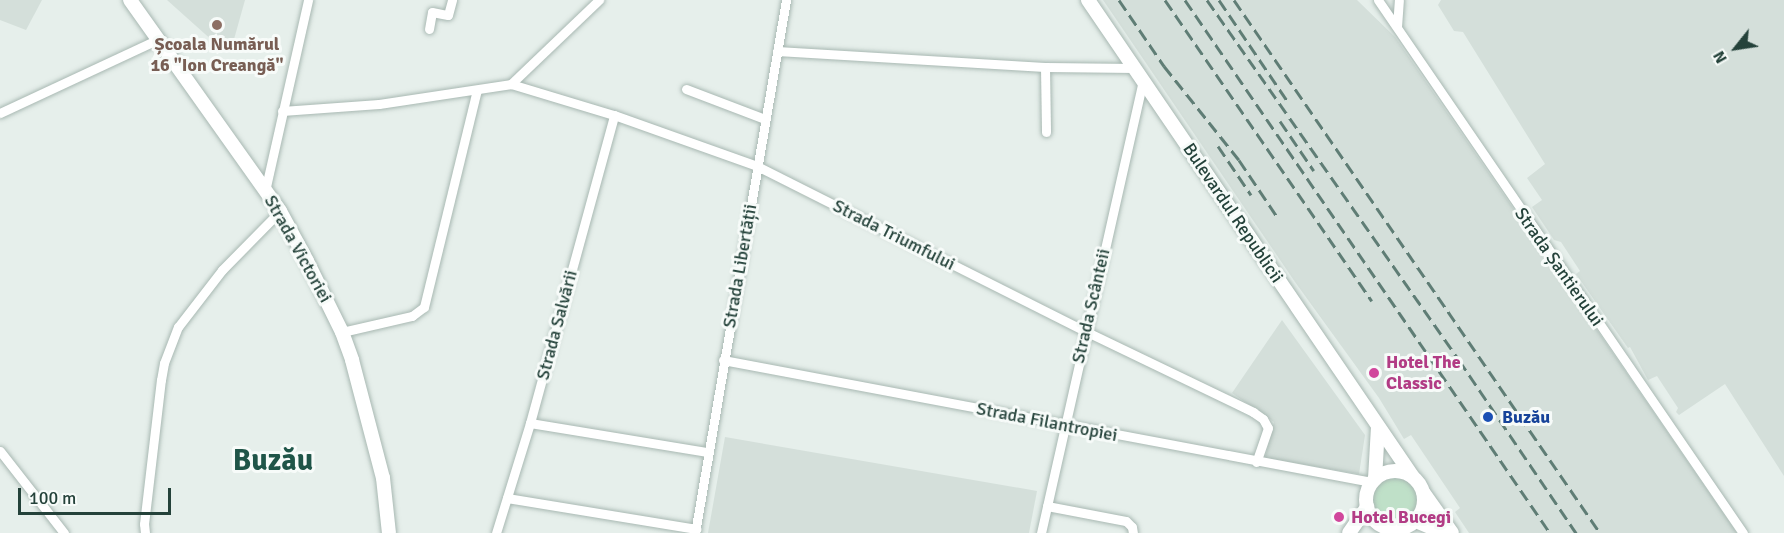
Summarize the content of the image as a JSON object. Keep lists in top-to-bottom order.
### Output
{
  "streets": {
    "main road": ["Bulevardul Republicii", "Strada Victoriei"],
    "street": [
      "Strada Triumfului",
      "Strada Libertății",
      "Strada Șantierului",
      "Strada Scânteii",
      "Strada Salvării",
      "Strada Filantropiei"
    ]
  },
  "crossings": [
    ["Bulevardul Republicii", "Strada Scânteii"],
    ["Bulevardul Republicii", "Strada Filantropiei"],
    ["Strada Triumfului", "Strada Libertății"],
    ["Strada Triumfului", "Strada Scânteii"],
    ["Strada Triumfului", "Strada Salvării"],
    ["Strada Triumfului", "Strada Filantropiei"],
    ["Strada Libertății", "Strada Filantropiei"],
    ["Strada Scânteii", "Strada Filantropiei"]
  ],
  "districts": ["Buzău"],
  "places": [
    "Școala Numărul 16 \"Ion Creangă\"",
    "Hotel The Classic",
    "Buzău",
    "Hotel Bucegi"
  ],
  "scale_bar": "100 m",
  "north": "bottom left"
}
